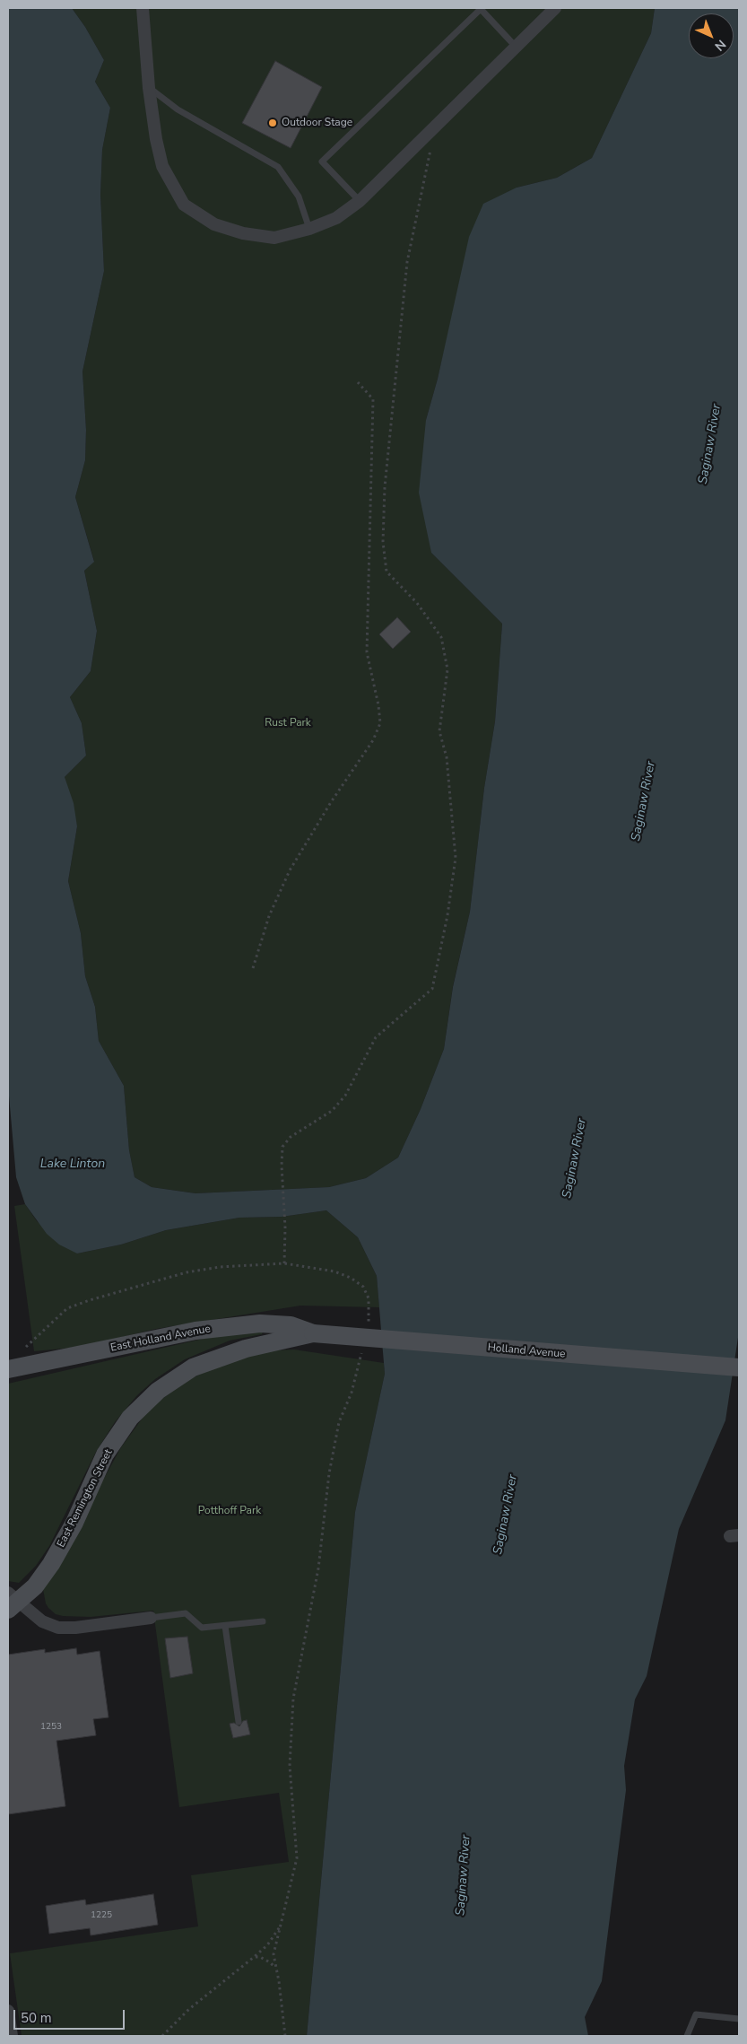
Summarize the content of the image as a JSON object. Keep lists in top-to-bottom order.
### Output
{
  "streets": {
    "main road": ["East Holland Avenue", "Holland Avenue", "East Remington Street"]
  },
  "crossings": [
    ["East Holland Avenue", "Holland Avenue"],
    ["East Holland Avenue", "East Remington Street"],
    ["Holland Avenue", "East Remington Street"]
  ],
  "water": ["Saginaw River", "Lake Linton"],
  "parks": ["Rust Park", "Potthoff Park"],
  "places": ["Outdoor Stage"],
  "house_numbers": ["1253", "1225"],
  "scale_bar": "50 m",
  "north": "bottom right"
}
